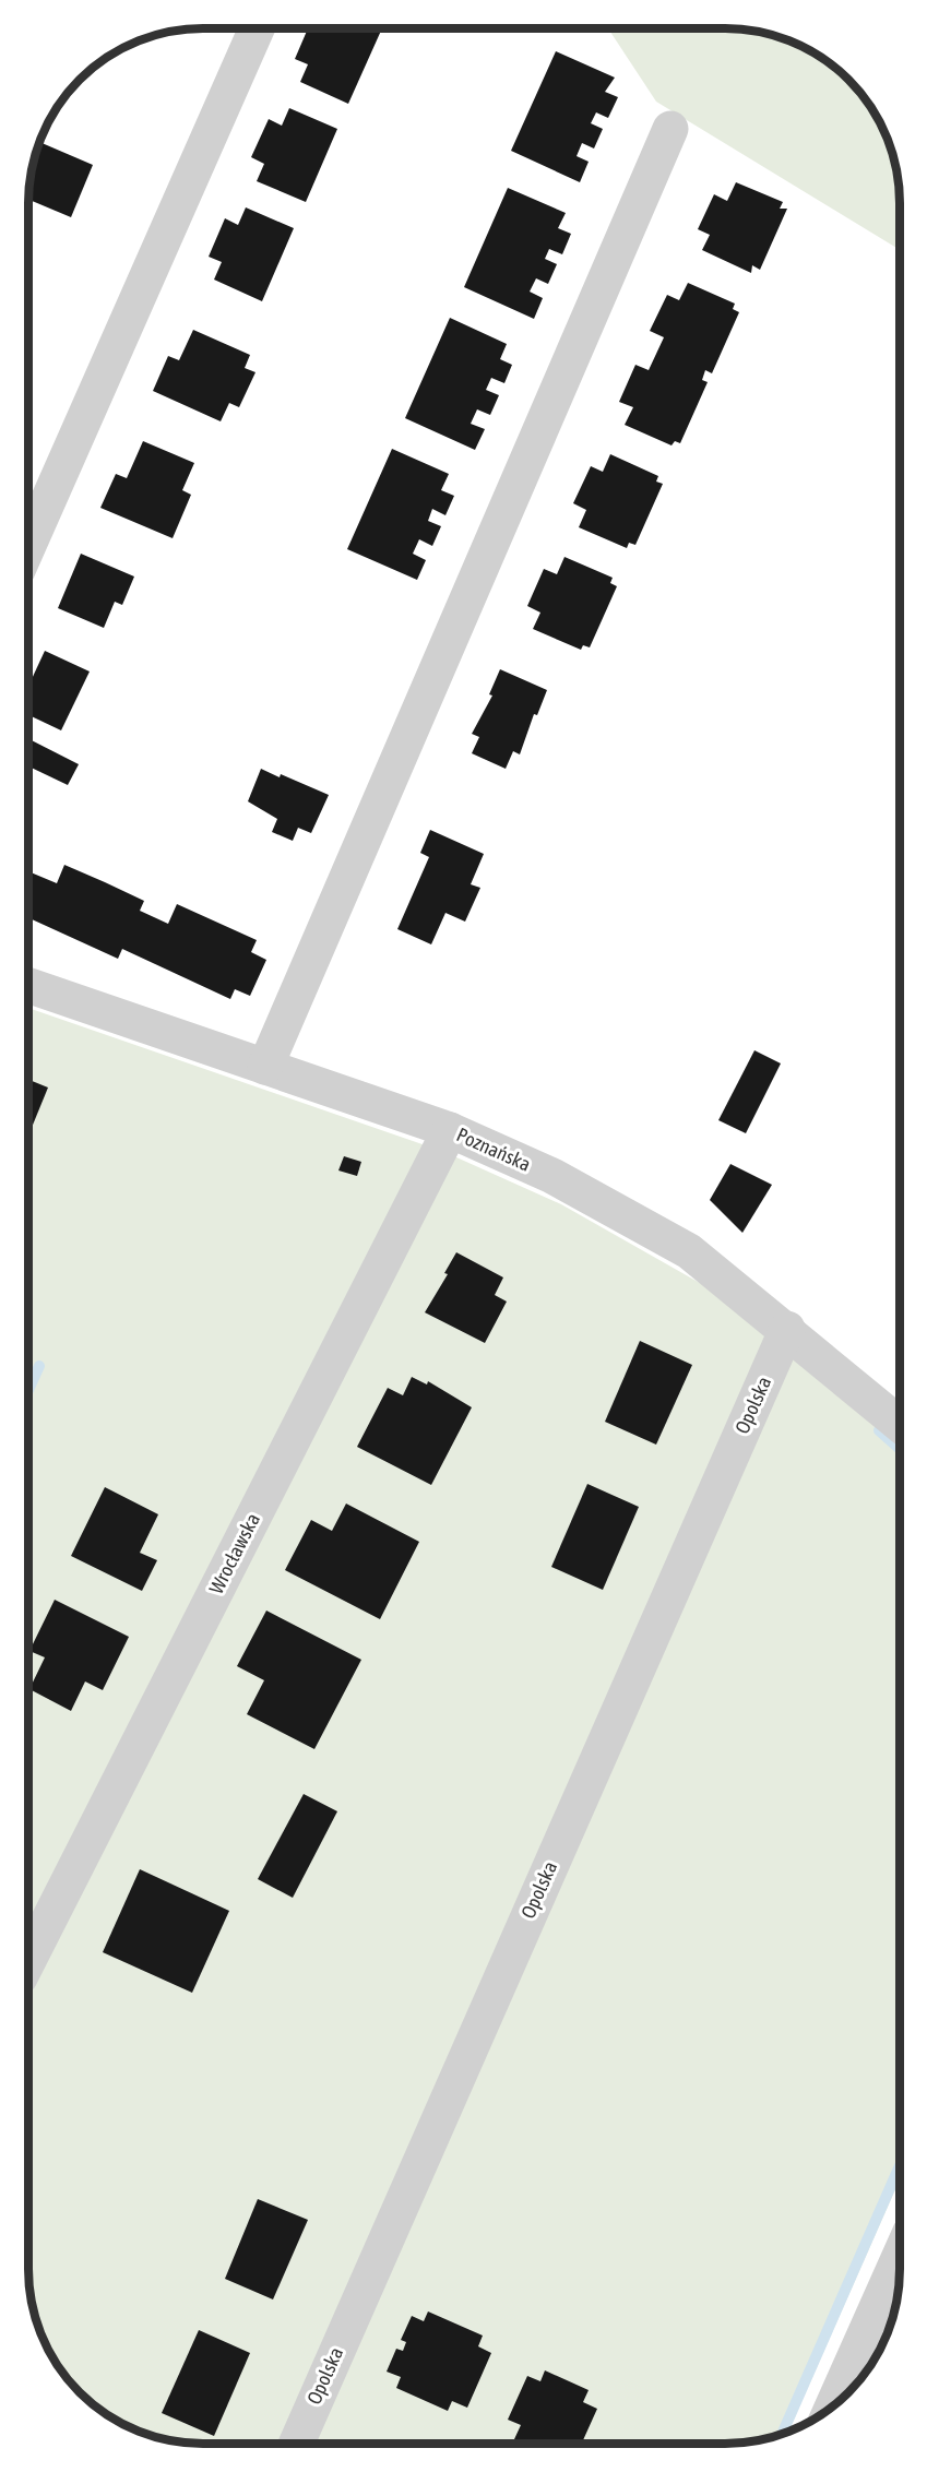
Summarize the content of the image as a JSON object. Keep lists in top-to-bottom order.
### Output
{
  "streets": {
    "street": ["Poznańska", "Opolska", "Wrocławska"]
  },
  "crossings": [
    ["Poznańska", "Opolska"],
    ["Poznańska", "Wrocławska"]
  ]
}
